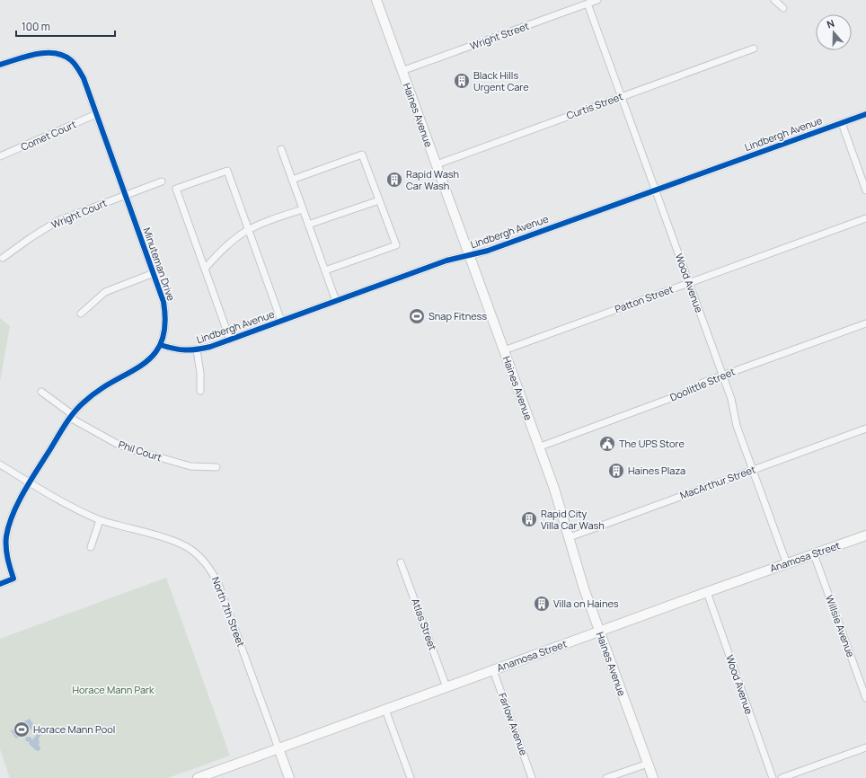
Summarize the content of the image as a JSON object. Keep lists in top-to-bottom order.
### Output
{
  "streets": {
    "main road": ["Haines Avenue", "Anamosa Street", "North 7th Street"],
    "street": [
      "Wright Street",
      "Curtis Street",
      "Lindbergh Avenue",
      "Comet Court",
      "Wright Court",
      "Minuteman Drive",
      "Wood Avenue",
      "Patton Street",
      "Doolittle Street",
      "Phil Court",
      "MacArthur Street",
      "Atlas Street",
      "Willsie Avenue",
      "Farlow Avenue"
    ]
  },
  "crossings": [
    ["Wright Street", "Haines Avenue"],
    ["Wright Street", "Wood Avenue"],
    ["Curtis Street", "Haines Avenue"],
    ["Curtis Street", "Wood Avenue"],
    ["Haines Avenue", "Lindbergh Avenue"],
    ["Haines Avenue", "Patton Street"],
    ["Haines Avenue", "Doolittle Street"],
    ["Haines Avenue", "MacArthur Street"],
    ["Haines Avenue", "Anamosa Street"],
    ["Lindbergh Avenue", "Minuteman Drive"],
    ["Lindbergh Avenue", "Wood Avenue"],
    ["Comet Court", "Minuteman Drive"],
    ["Wright Court", "Minuteman Drive"],
    ["Minuteman Drive", "Phil Court"],
    ["Minuteman Drive", "North 7th Street"],
    ["Wood Avenue", "Patton Street"],
    ["Wood Avenue", "Doolittle Street"],
    ["Wood Avenue", "MacArthur Street"],
    ["Wood Avenue", "Anamosa Street"],
    ["Anamosa Street", "North 7th Street"],
    ["Anamosa Street", "Atlas Street"],
    ["Anamosa Street", "Willsie Avenue"],
    ["Anamosa Street", "Farlow Avenue"]
  ],
  "parks": ["Horace Mann Park"],
  "places": {
    "building": [
      "Black Hills Urgent Care",
      "Rapid Wash Car Wash",
      "Haines Plaza",
      "Rapid City Villa Car Wash",
      "Villa on Haines"
    ],
    "sports": ["Snap Fitness", "Horace Mann Pool"],
    "public building": ["The UPS Store"]
  },
  "scale_bar": "100 m",
  "north": "top"
}
